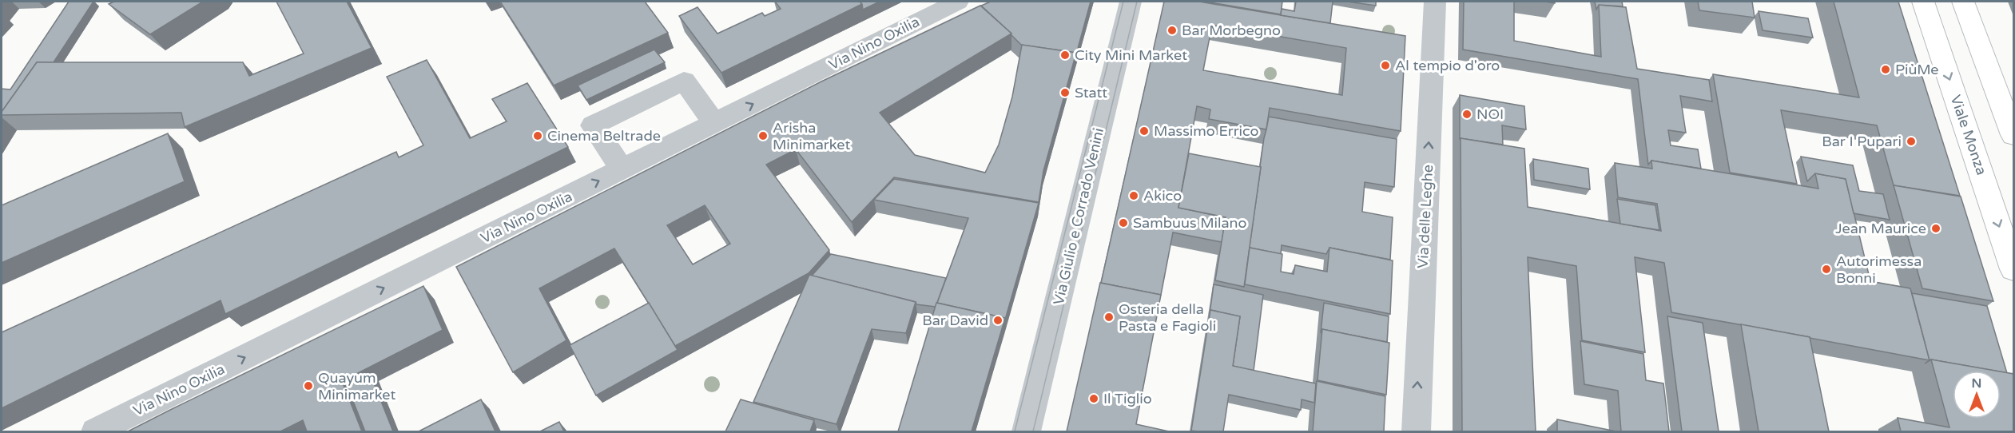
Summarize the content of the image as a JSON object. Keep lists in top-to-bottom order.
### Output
{
  "streets": {
    "main road": ["Viale Monza"],
    "street": ["Via Nino Oxilia", "Via Giulio e Corrado Venini", "Via delle Leghe"]
  },
  "one_way": ["Via Nino Oxilia", "Via delle Leghe"],
  "places": [
    "Bar Morbegno",
    "City Mini Market",
    "Al tempio d'oro",
    "PiùMe",
    "Statt",
    "NOI",
    "Massimo Errico",
    "Cinema Beltrade",
    "Arisha Minimarket",
    "Bar I Pupari",
    "Akico",
    "Sambuus Milano",
    "Jean Maurice",
    "Autorimessa Bonni",
    "Osteria della Pasta e Fagioli",
    "Bar David",
    "Quayum Minimarket",
    "Il Tiglio"
  ],
  "north": "top"
}
